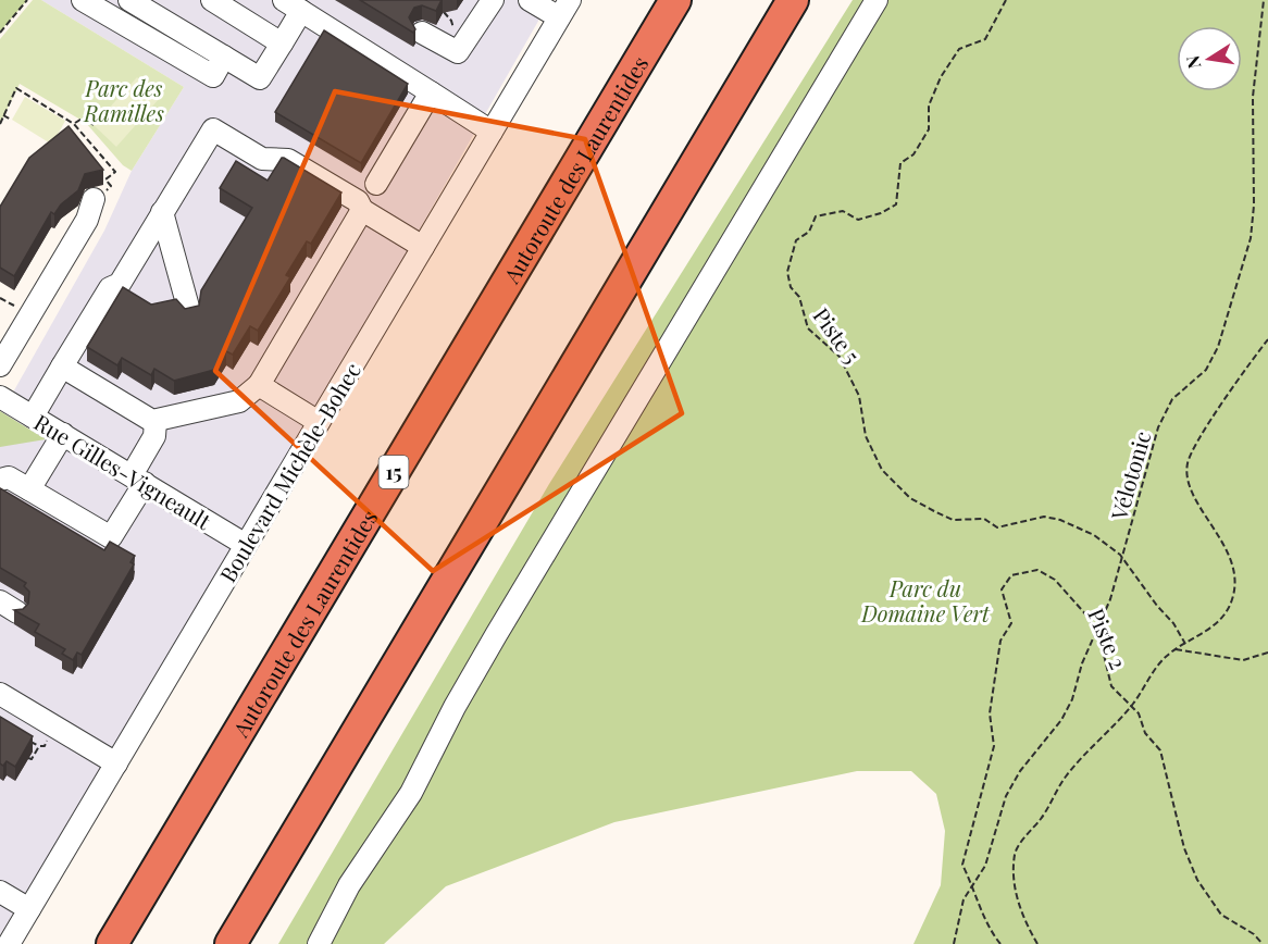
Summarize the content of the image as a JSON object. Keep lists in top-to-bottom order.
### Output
{
  "streets": {
    "highway": ["Autoroute des Laurentides", "15"],
    "street": ["Rue Gilles-Vigneault", "Boulevard Michèle-Bohec"],
    "path": ["Piste 5", "Vélotonic", "Piste 2"]
  },
  "crossings": [
    ["Piste 5", "Vélotonic"],
    ["Rue Gilles-Vigneault", "Boulevard Michèle-Bohec"],
    ["Vélotonic", "Piste 2"]
  ],
  "parks": ["Parc des Ramilles", "Parc du Domaine Vert"],
  "north": "left"
}
